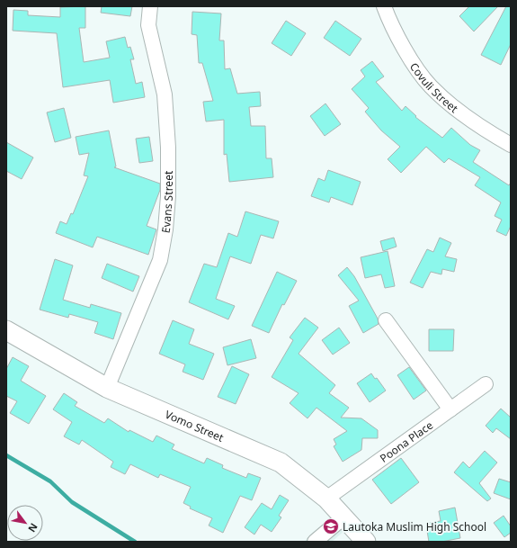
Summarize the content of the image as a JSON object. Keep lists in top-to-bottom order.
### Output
{
  "streets": {
    "main road": ["Vomo Street"],
    "street": ["Covuli Street", "Evans Street", "Poona Place"]
  },
  "crossings": [
    ["Evans Street", "Vomo Street"],
    ["Vomo Street", "Poona Place"]
  ],
  "places": {
    "school or university": ["Lautoka Muslim High School"]
  },
  "north": "bottom right"
}
